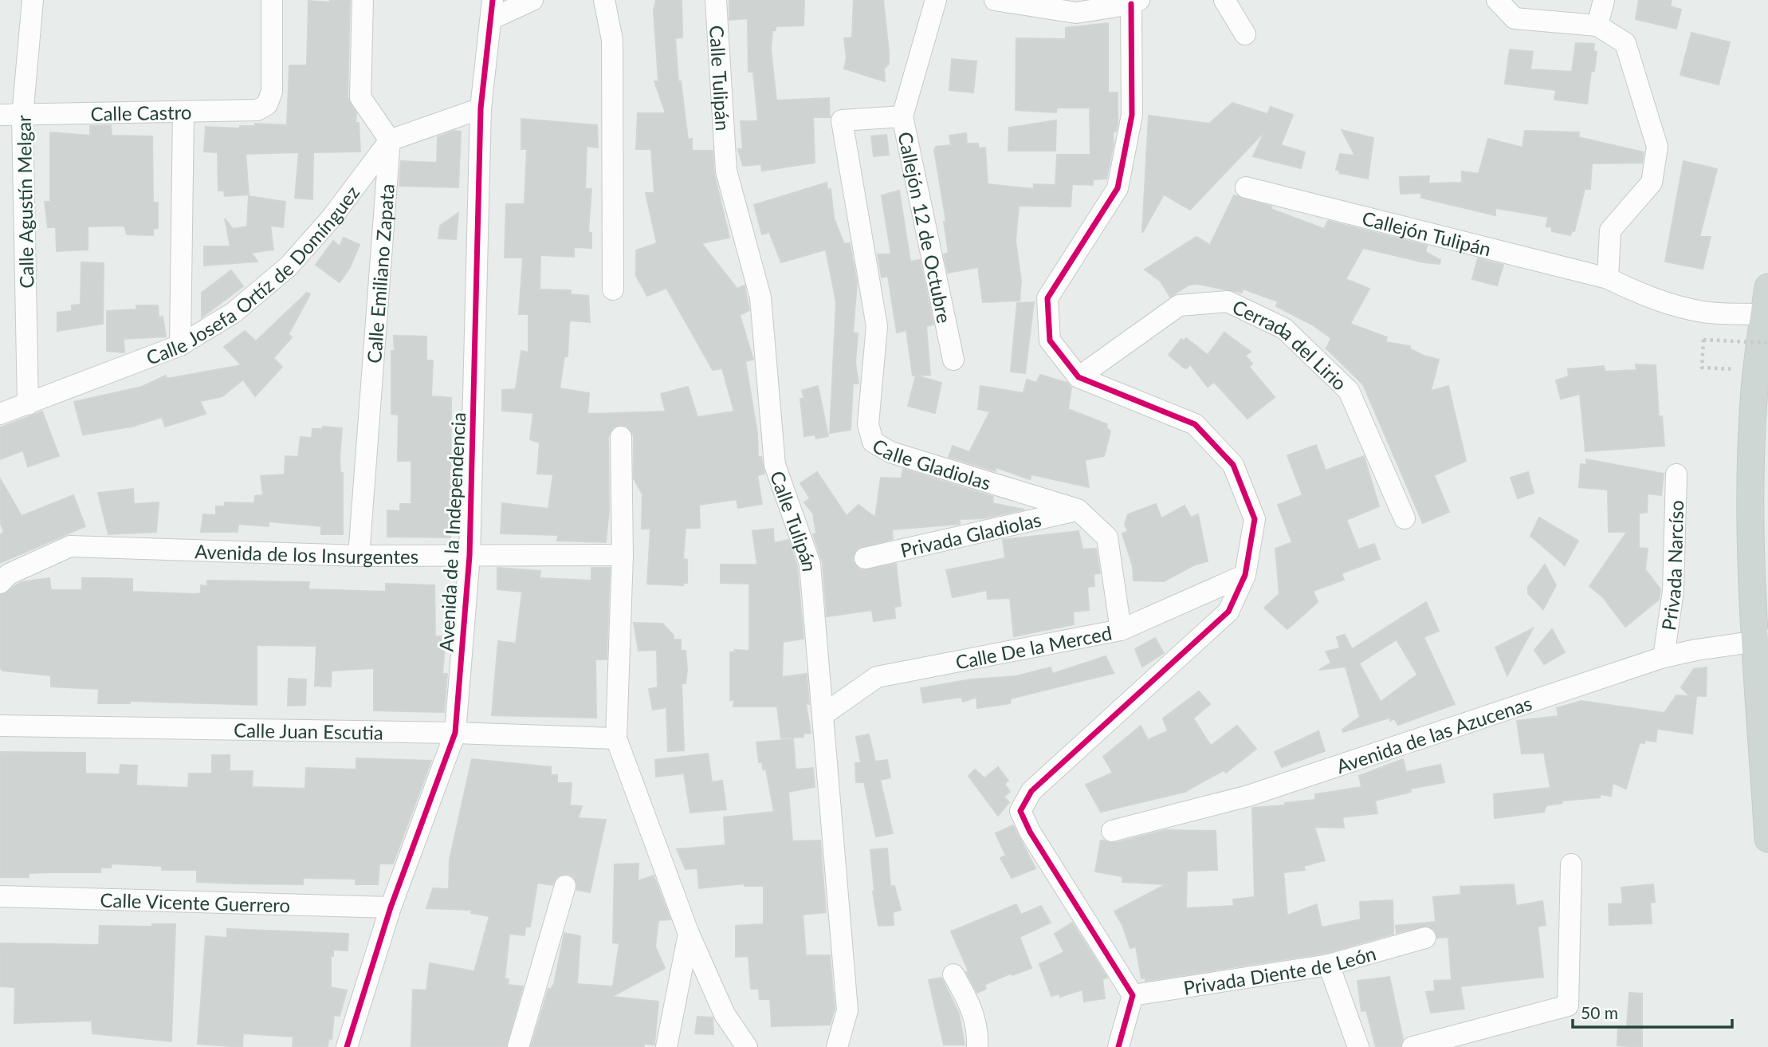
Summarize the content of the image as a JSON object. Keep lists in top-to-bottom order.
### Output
{
  "streets": {
    "street": [
      "Calle Tulipán",
      "Calle Castro",
      "Calle Agustín Melgar",
      "Callejón 12 de Octubre",
      "Callejón Tulipán",
      "Calle Josefa Ortíz de Domínguez",
      "Calle Emiliano Zapata",
      "Cerrada del Lirio",
      "Calle Gladiolas",
      "Avenida de la Independencia",
      "Privada Gladiolas",
      "Avenida de los Insurgentes",
      "Privada Narcíso",
      "Calle De la Merced",
      "Calle Juan Escutia",
      "Avenida de las Azucenas",
      "Calle Vicente Guerrero",
      "Privada Diente de León"
    ]
  },
  "crossings": [
    ["Calle Tulipán", "Calle De la Merced"],
    ["Calle Castro", "Calle Agustín Melgar"],
    ["Calle Agustín Melgar", "Calle Josefa Ortíz de Domínguez"],
    ["Callejón 12 de Octubre", "Calle Gladiolas"],
    ["Calle Josefa Ortíz de Domínguez", "Calle Emiliano Zapata"],
    ["Calle Emiliano Zapata", "Avenida de los Insurgentes"],
    ["Calle Gladiolas", "Privada Gladiolas"],
    ["Calle Gladiolas", "Calle De la Merced"],
    ["Avenida de la Independencia", "Avenida de los Insurgentes"],
    ["Avenida de la Independencia", "Calle Juan Escutia"],
    ["Avenida de la Independencia", "Calle Vicente Guerrero"],
    ["Privada Narcíso", "Avenida de las Azucenas"]
  ],
  "scale_bar": "50 m"
}
